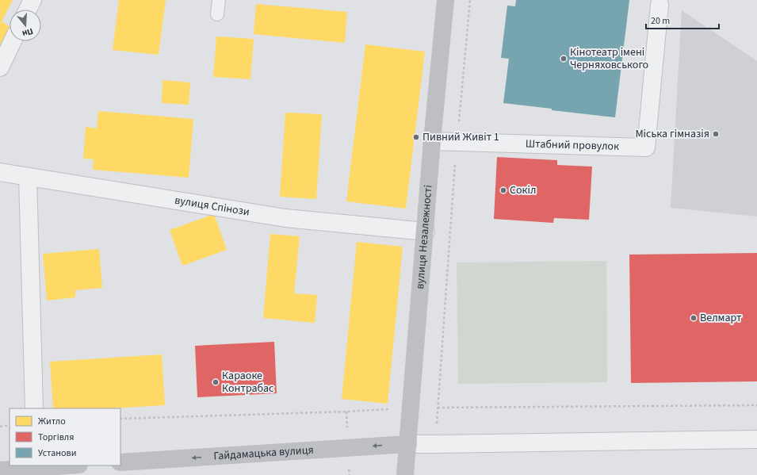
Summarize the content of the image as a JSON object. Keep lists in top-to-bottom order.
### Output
{
  "streets": {
    "main road": ["вулиця Незалежності", "Гайдамацька вулиця"],
    "street": ["Штабний провулок", "вулиця Спінози"]
  },
  "crossings": [
    ["Штабний провулок", "вулиця Незалежності"],
    ["вулиця Спінози", "вулиця Незалежності"],
    ["вулиця Незалежності", "Гайдамацька вулиця"]
  ],
  "one_way": ["Гайдамацька вулиця"],
  "places": [
    "Кінотеатр імені Черняховського",
    "Міська гімназія",
    "Пивний Живіт 1",
    "Сокіл",
    "Велмарт",
    "Караоке Контрабас"
  ],
  "legend": ["Житло", "Торгівля", "Установи"],
  "scale_bar": "20 m",
  "north": "bottom"
}
